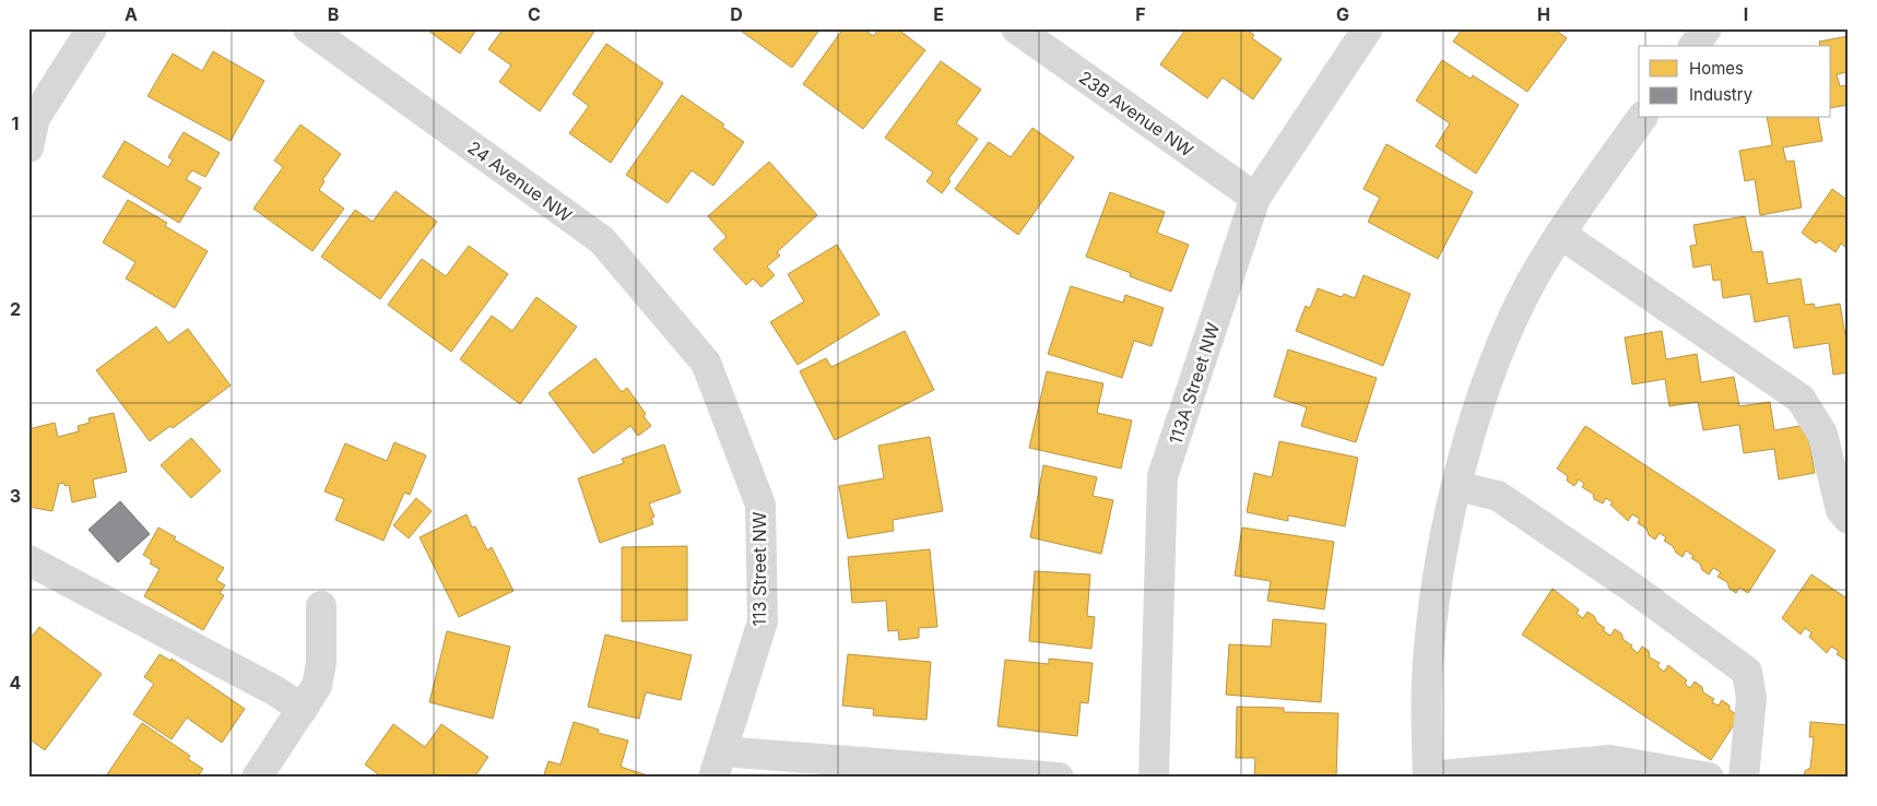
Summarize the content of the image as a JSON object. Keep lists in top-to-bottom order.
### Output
{
  "streets": {
    "street": [
      "23B Avenue NW",
      "24 Avenue NW",
      "113A Street NW",
      "113 Street NW"
    ]
  },
  "crossings": [
    ["23B Avenue NW", "113A Street NW"],
    ["24 Avenue NW", "113 Street NW"]
  ],
  "legend": ["Homes", "Industry"],
  "grid": {
    "columns": [
      "A",
      "B",
      "C",
      "D",
      "E",
      "F",
      "G",
      "H",
      "I"
    ],
    "rows": [
      "1",
      "2",
      "3",
      "4"
    ]
  }
}
